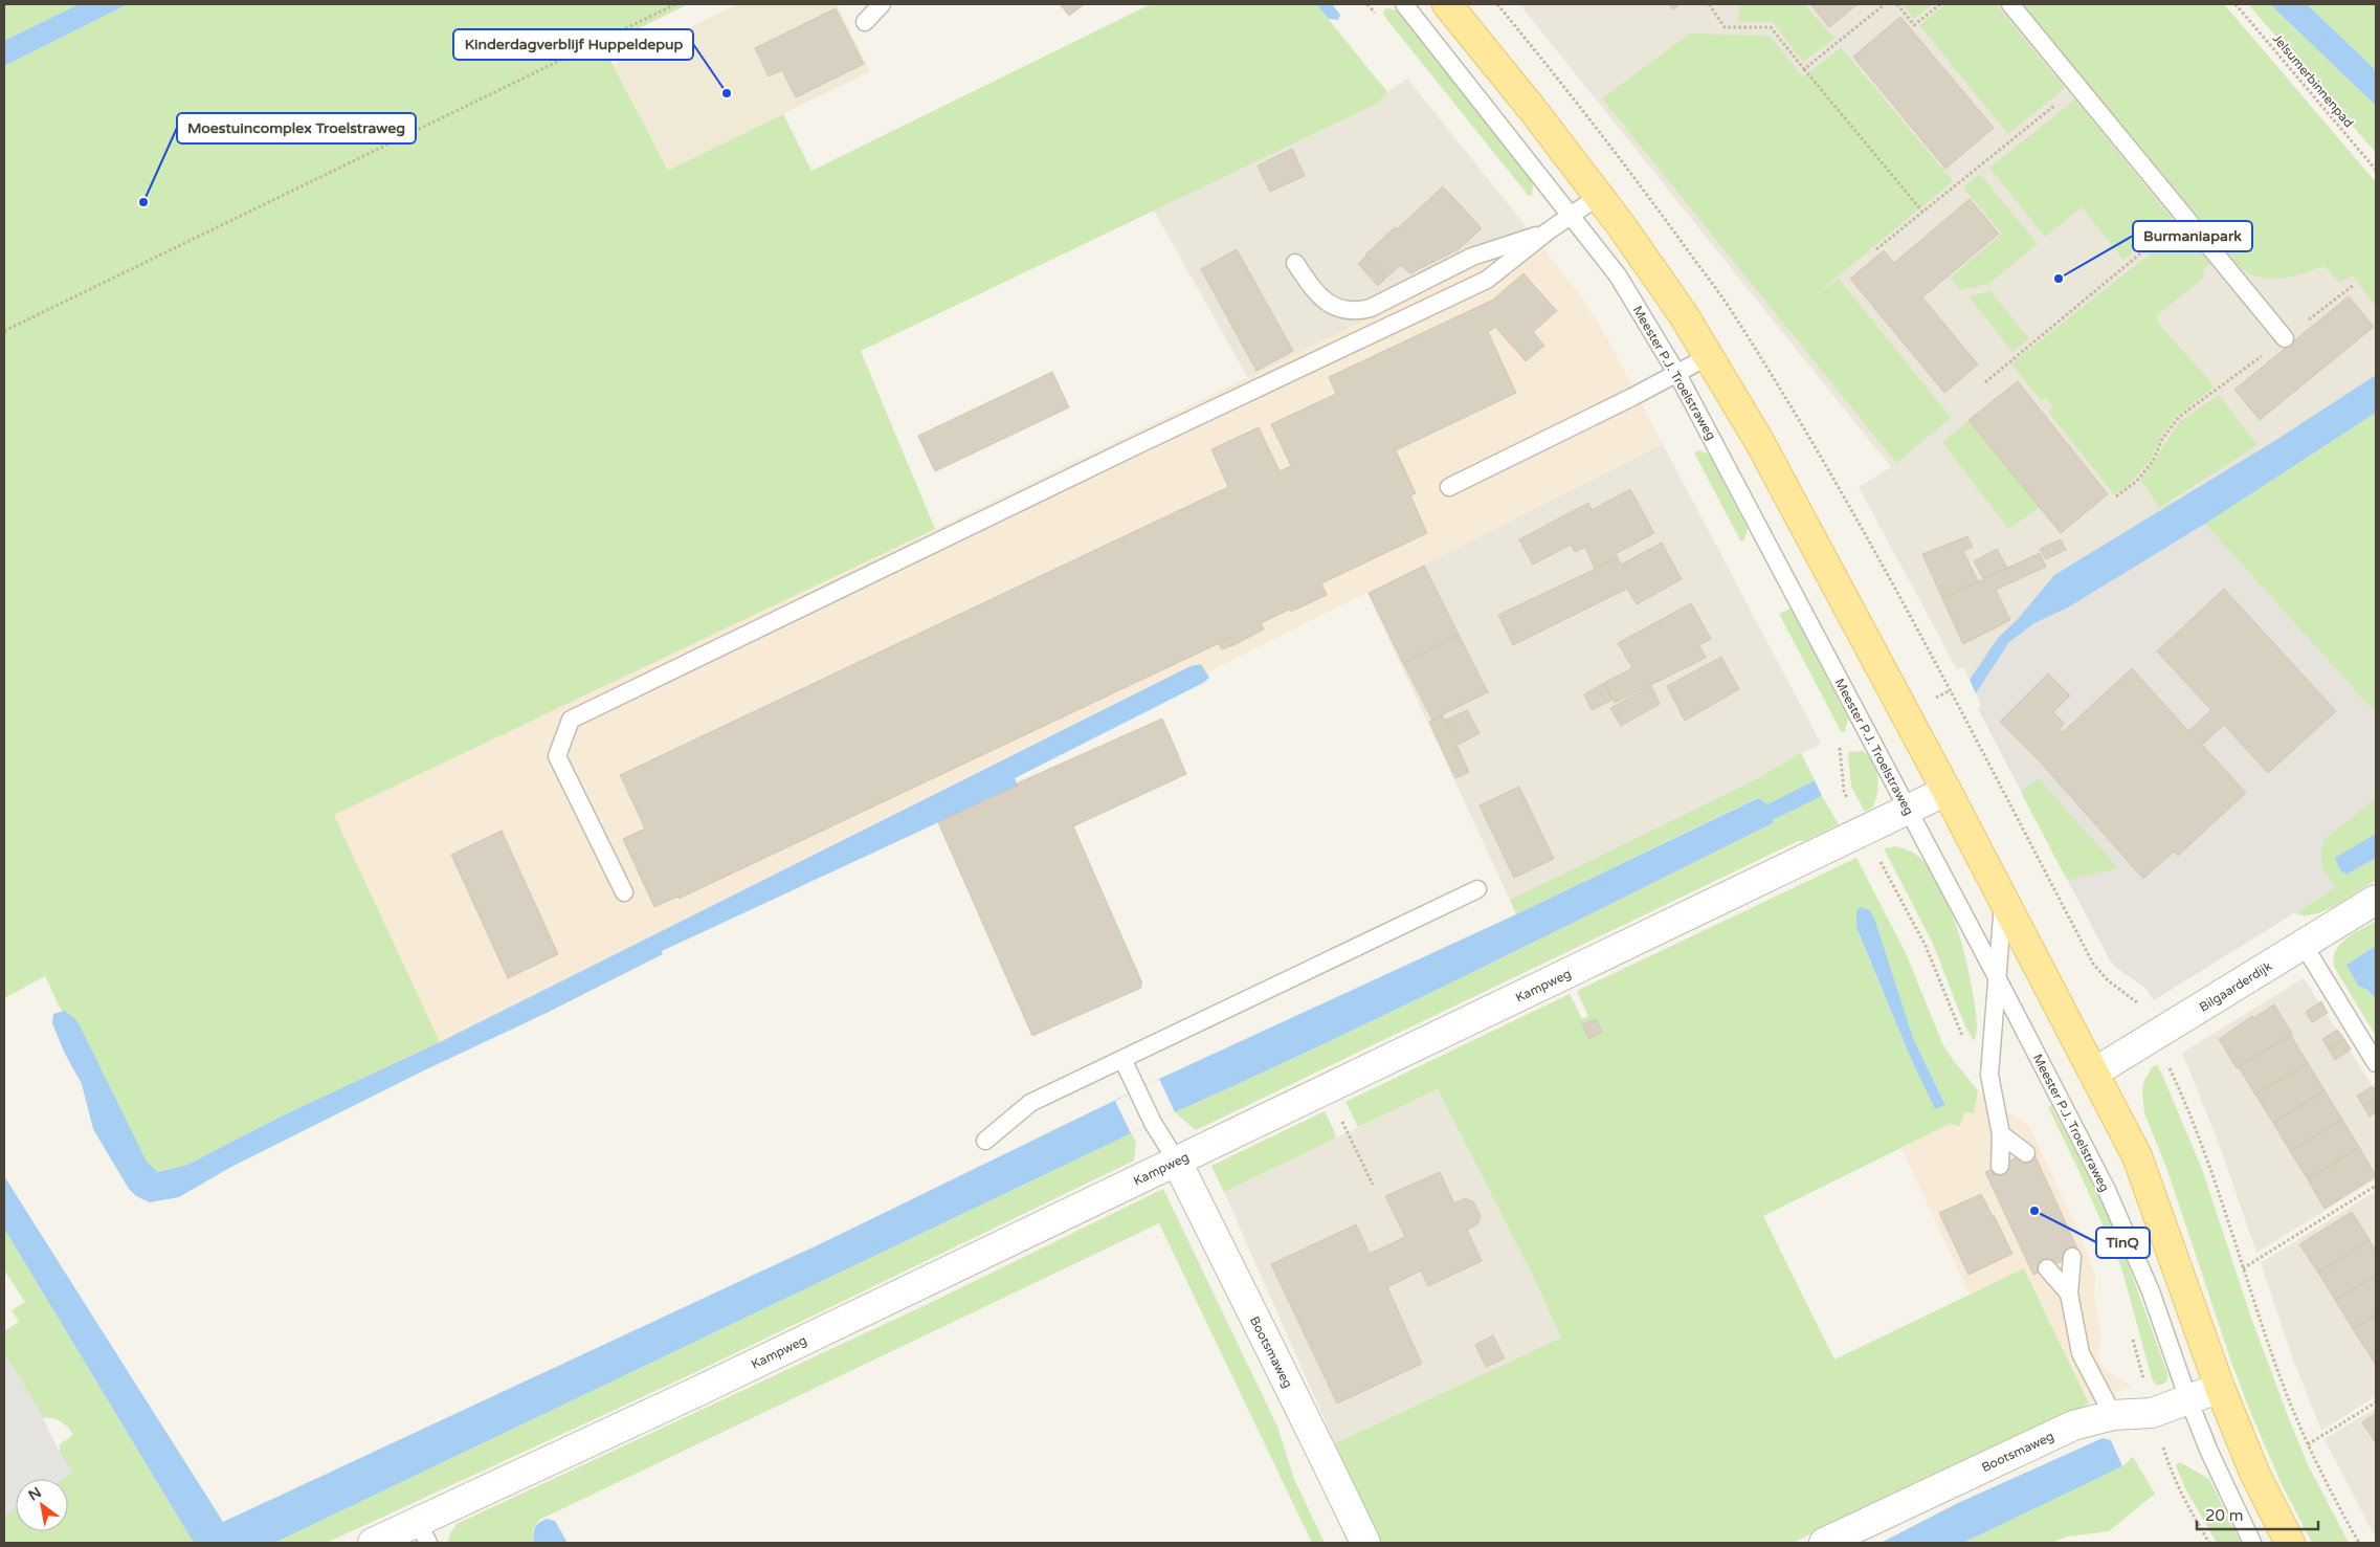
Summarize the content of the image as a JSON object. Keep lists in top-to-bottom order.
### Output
{
  "streets": {
    "street": ["Kampweg", "Bilgaarderdijk", "Bootsmaweg"],
    "lane": ["Meester P.J. Troelstraweg"],
    "path": ["Jelsumerbinnenpad"]
  },
  "crossings": [
    ["Meester P.J. Troelstraweg", "Kampweg"],
    ["Meester P.J. Troelstraweg", "Bootsmaweg"],
    ["Kampweg", "Bootsmaweg"]
  ],
  "places": [
    "Kinderdagverblijf Huppeldepup",
    "Moestuincomplex Troelstraweg",
    "Burmaniapark",
    "TinQ"
  ],
  "scale_bar": "20 m",
  "north": "top left"
}
